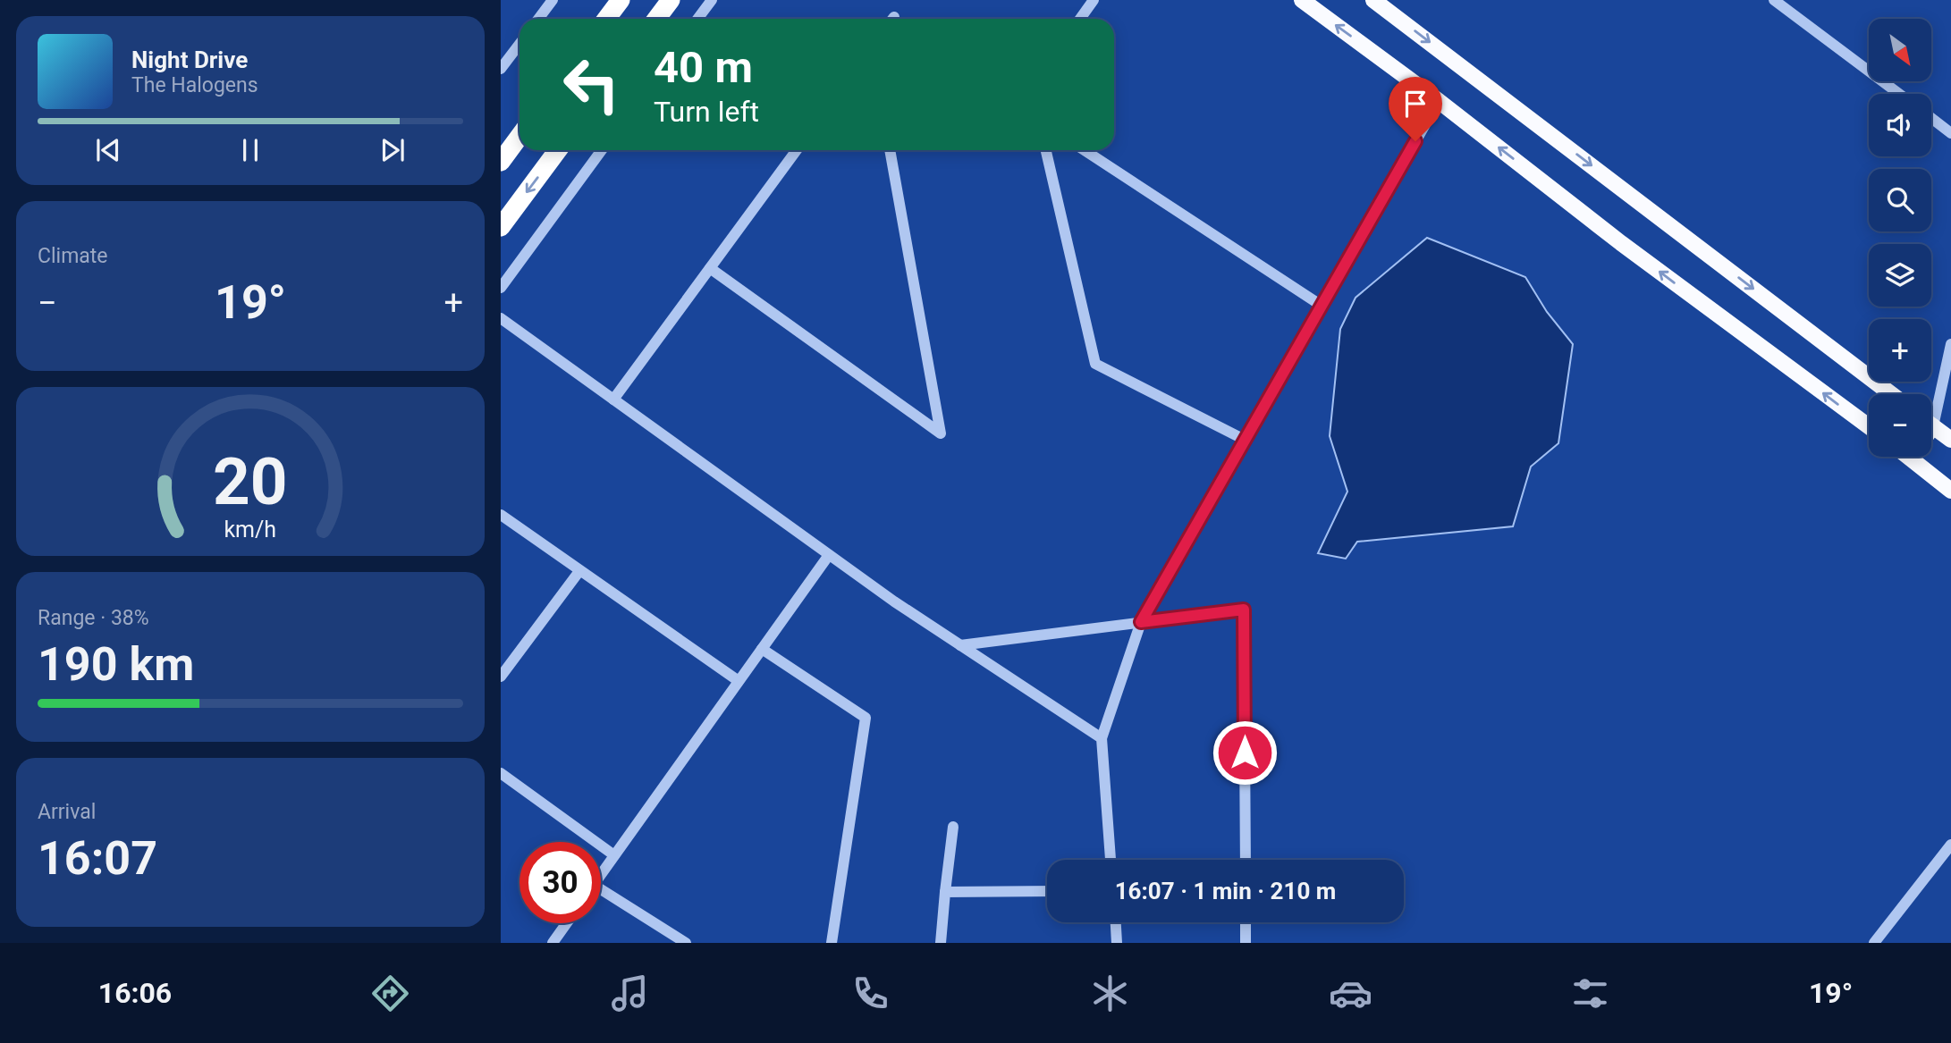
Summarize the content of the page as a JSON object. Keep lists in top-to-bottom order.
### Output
{
  "north": "bottom right",
  "page": {
    "map_buttons": ["+", "−"],
    "turn": ["40 m", "Turn left"],
    "song": ["Night Drive", "The Halogens"],
    "tile": [
      "Climate",
      ["Range · 38%", "190 km"],
      ["Arrival", "16:07"]
    ],
    "heat": ["−", "19°", "+"],
    "limit": "30",
    "trip": "16:07 · 1 min · 210 m",
    "tabs": ["16:06", "19°"],
    "gauge": ["20", "km/h"]
  }
}
